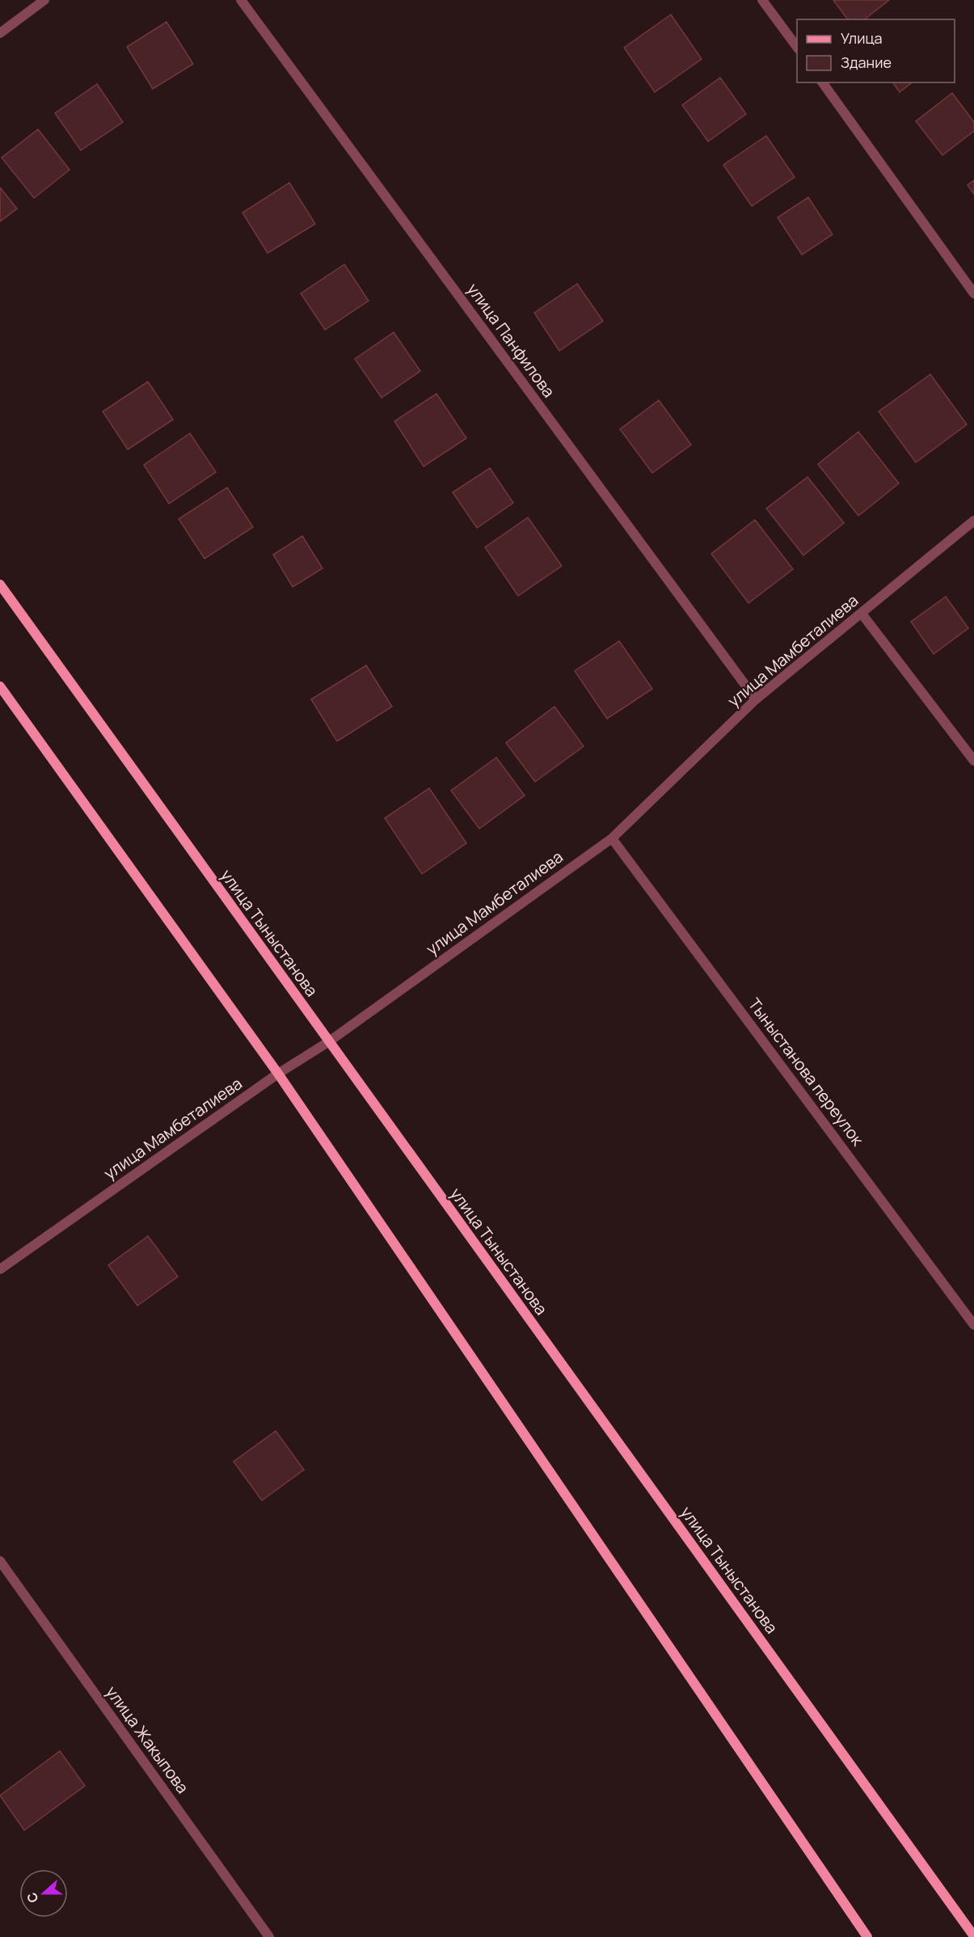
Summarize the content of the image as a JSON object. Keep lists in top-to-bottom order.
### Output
{
  "streets": {
    "street": [
      "улица Панфилова",
      "улица Мамбеталиева",
      "улица Тыныстанова",
      "Тыныстанова переулок",
      "улица Жакыпова"
    ]
  },
  "crossings": [
    ["улица Панфилова", "улица Мамбеталиева"],
    ["улица Мамбеталиева", "улица Тыныстанова"],
    ["улица Мамбеталиева", "Тыныстанова переулок"]
  ],
  "legend": ["Улица", "Здание"],
  "north": "left"
}
